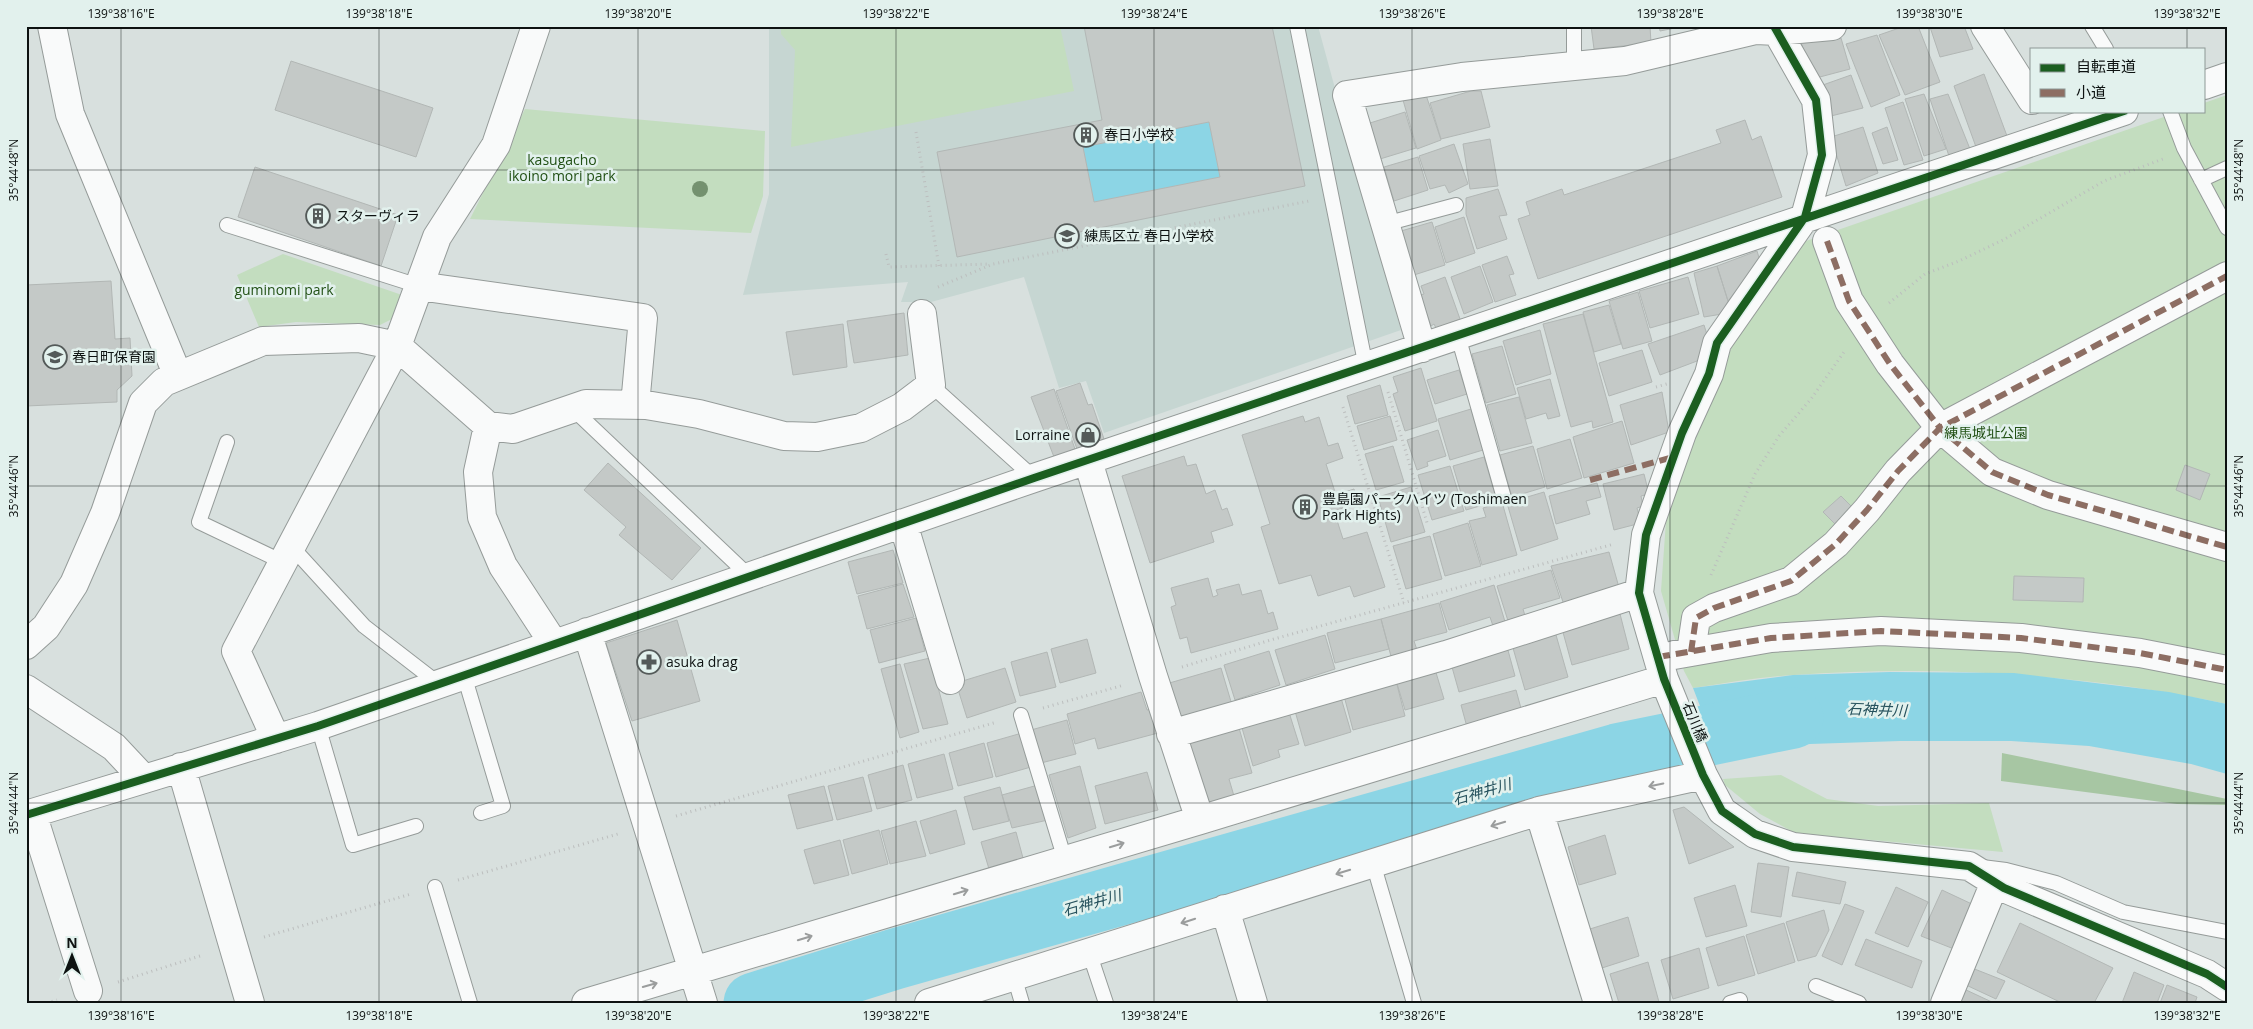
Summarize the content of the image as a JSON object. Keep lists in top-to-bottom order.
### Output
{
  "streets": {
    "street": ["石川橋"]
  },
  "water": ["石神井川"],
  "parks": ["kasugacho ikoino mori park", "guminomi park", "練馬城址公園"],
  "places": {
    "building": ["春日小学校", "スターヴィラ", "豊島園パークハイツ (Toshimaen Park Hights)"],
    "school or university": ["練馬区立 春日小学校", "春日町保育園"],
    "shop": ["Lorraine"],
    "pharmacy": ["asuka drag"]
  },
  "legend": ["自転車道", "小道"],
  "north": "top",
  "coordinates": [
    "139°38'16\"E",
    "139°38'18\"E",
    "139°38'20\"E",
    "139°38'22\"E",
    "139°38'24\"E",
    "139°38'26\"E",
    "139°38'28\"E",
    "139°38'30\"E",
    "139°38'32\"E",
    "35°44'48\"N",
    "35°44'46\"N",
    "35°44'44\"N"
  ]
}
